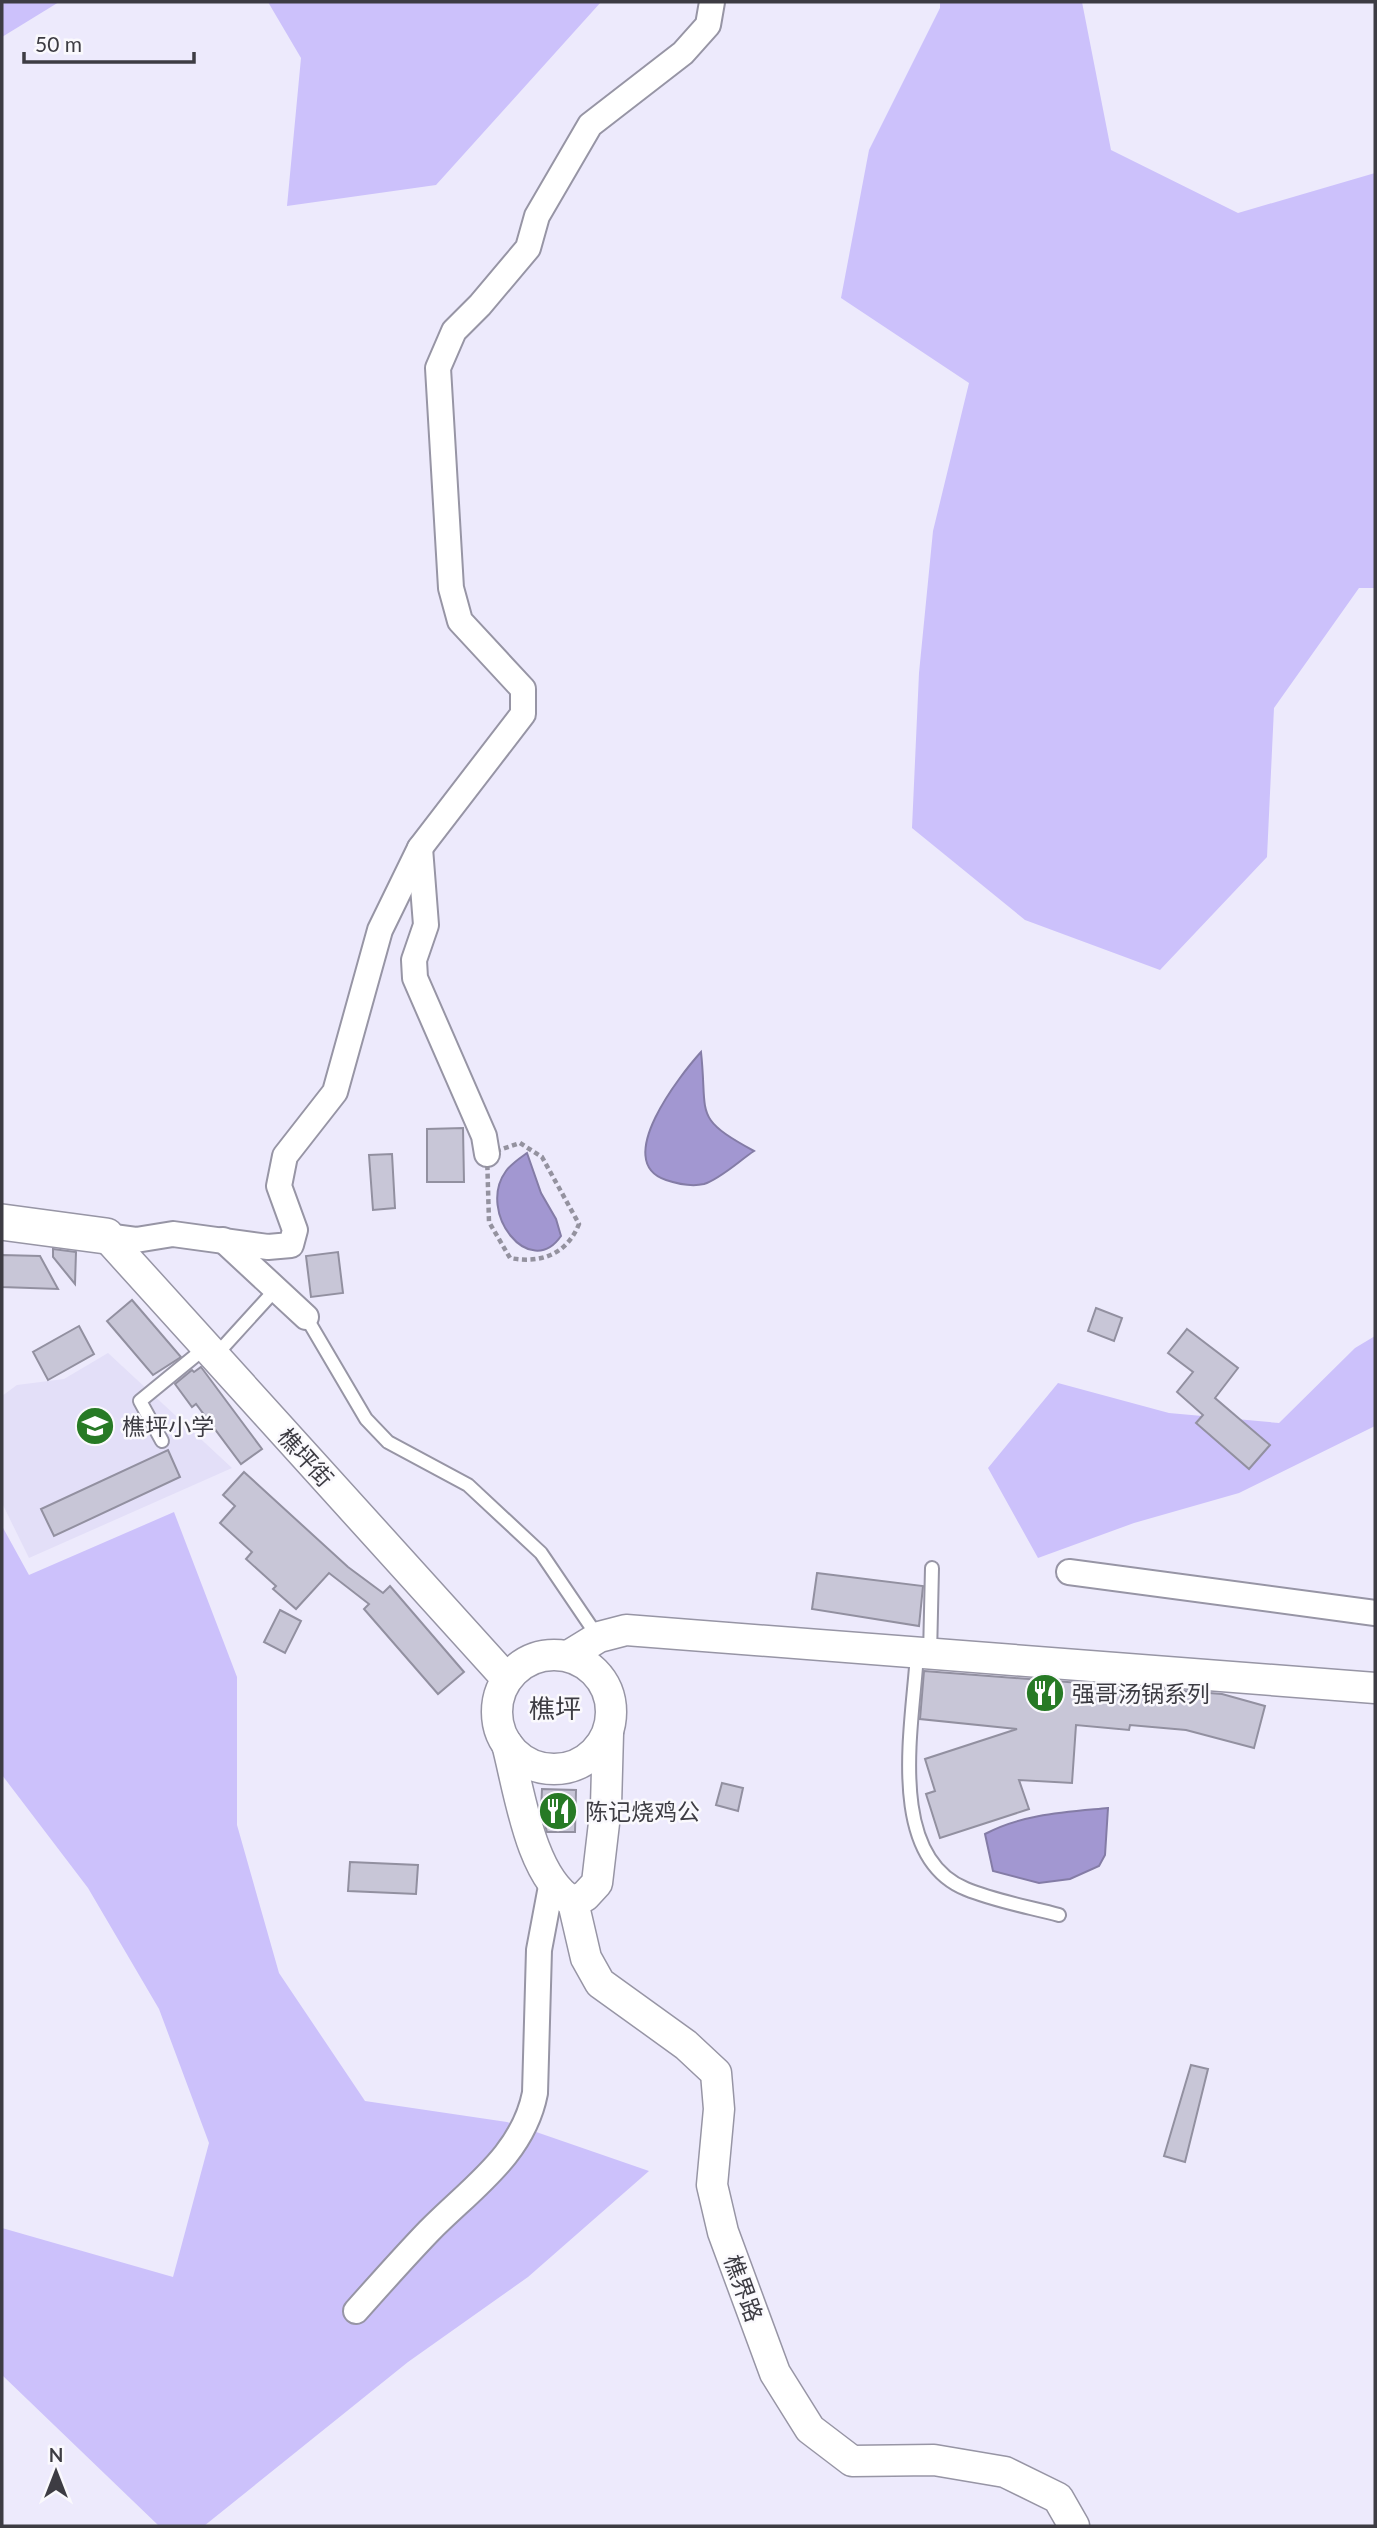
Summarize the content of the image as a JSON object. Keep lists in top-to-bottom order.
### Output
{
  "streets": {
    "street": ["樵坪街", "樵界路"]
  },
  "districts": ["樵坪"],
  "places": {
    "school or university": ["樵坪小学"],
    "restaurant": ["强哥汤锅系列", "陈记烧鸡公"]
  },
  "scale_bar": "50 m",
  "north": "top"
}
